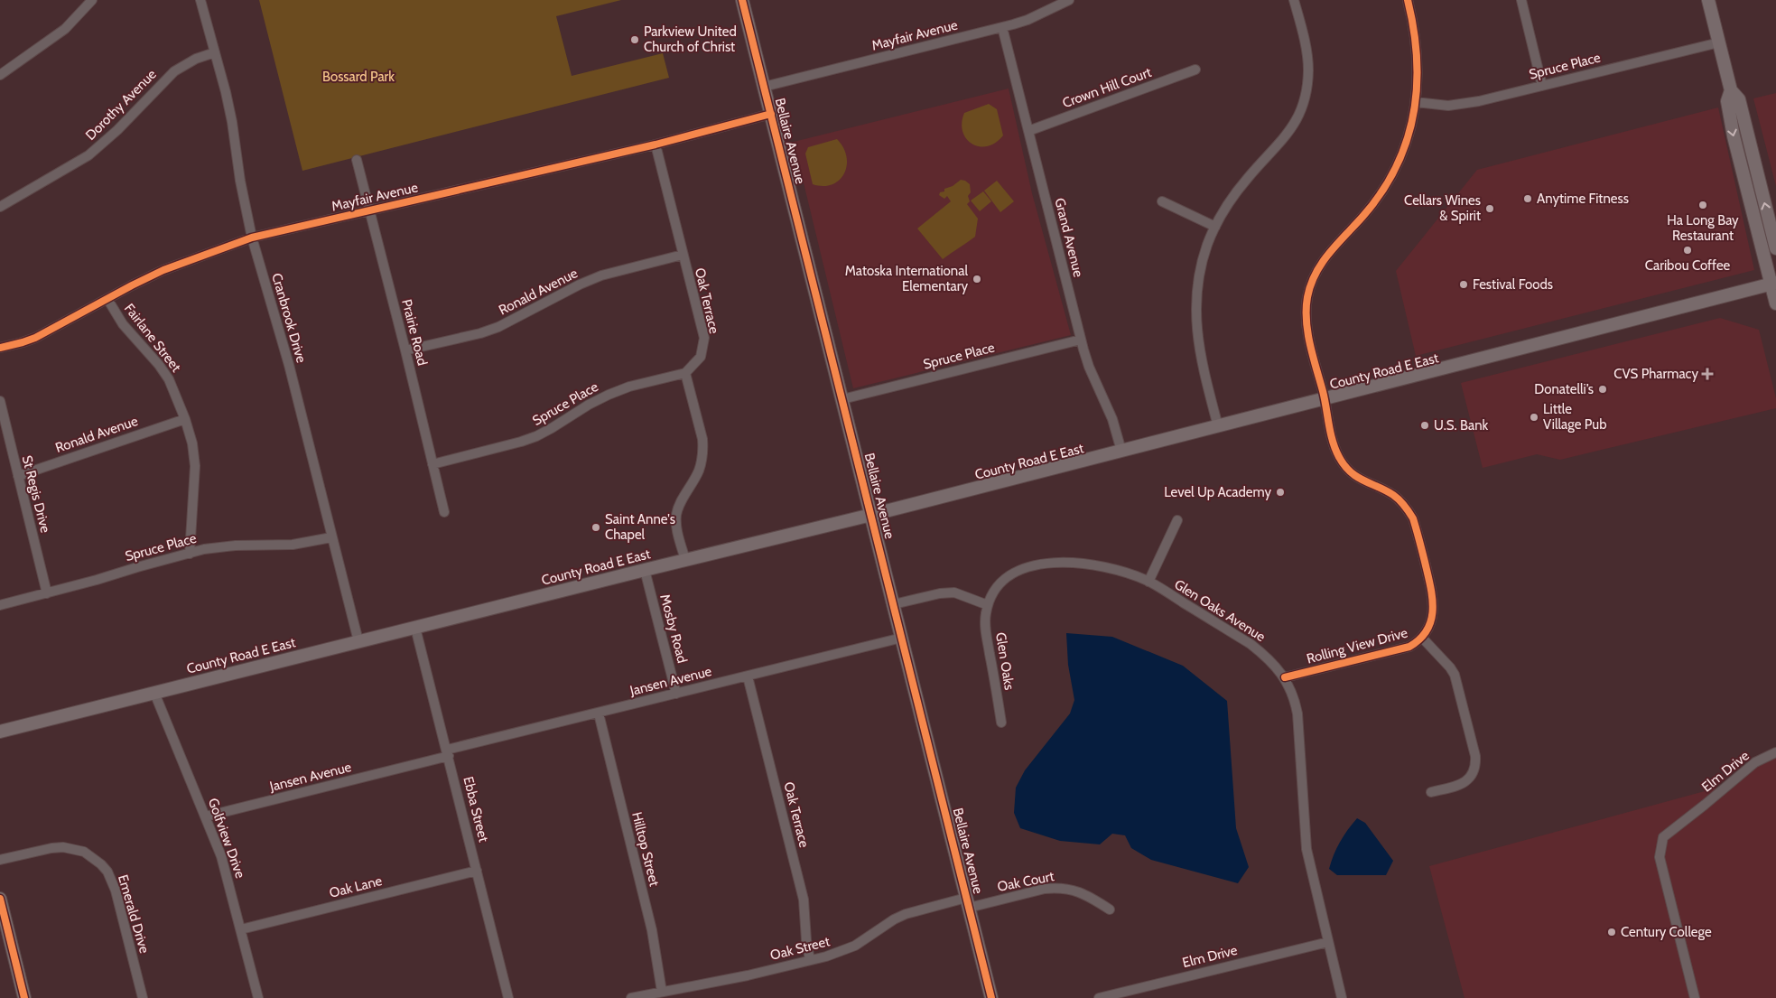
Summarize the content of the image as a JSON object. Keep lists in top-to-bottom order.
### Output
{
  "streets": {
    "main road": ["Bellaire Avenue", "County Road E East"],
    "street": [
      "Mayfair Avenue",
      "Spruce Place",
      "Crown Hill Court",
      "Dorothy Avenue",
      "Grand Avenue",
      "Ronald Avenue",
      "Oak Terrace",
      "Cranbrook Drive",
      "Prairie Road",
      "Fairlane Street",
      "St Regis Drive",
      "Glen Oaks Avenue",
      "Mosby Road",
      "Rolling View Drive",
      "Glen Oaks",
      "Jansen Avenue",
      "Elm Drive",
      "Ebba Street",
      "Golfview Drive",
      "Hilltop Street",
      "Oak Court",
      "Oak Lane",
      "Emerald Drive",
      "Oak Street"
    ]
  },
  "crossings": [
    ["Mayfair Avenue", "Bellaire Avenue"],
    ["Mayfair Avenue", "Grand Avenue"],
    ["Mayfair Avenue", "Oak Terrace"],
    ["Mayfair Avenue", "Cranbrook Drive"],
    ["Mayfair Avenue", "Prairie Road"],
    ["Mayfair Avenue", "Fairlane Street"],
    ["Spruce Place", "Bellaire Avenue"],
    ["Spruce Place", "Grand Avenue"],
    ["Spruce Place", "Oak Terrace"],
    ["Spruce Place", "Cranbrook Drive"],
    ["Spruce Place", "Prairie Road"],
    ["Spruce Place", "Fairlane Street"],
    ["Spruce Place", "St Regis Drive"],
    ["Spruce Place", "Rolling View Drive"],
    ["Crown Hill Court", "Grand Avenue"],
    ["Dorothy Avenue", "Cranbrook Drive"],
    ["Bellaire Avenue", "County Road E East"],
    ["Bellaire Avenue", "Jansen Avenue"],
    ["Bellaire Avenue", "Oak Court"],
    ["Bellaire Avenue", "Oak Street"],
    ["Grand Avenue", "County Road E East"],
    ["Ronald Avenue", "Oak Terrace"],
    ["Ronald Avenue", "Prairie Road"],
    ["Ronald Avenue", "Fairlane Street"],
    ["Ronald Avenue", "St Regis Drive"],
    ["Oak Terrace", "Jansen Avenue"],
    ["Oak Terrace", "Oak Street"],
    ["Cranbrook Drive", "County Road E East"],
    ["County Road E East", "Mosby Road"],
    ["County Road E East", "Rolling View Drive"],
    ["County Road E East", "Ebba Street"],
    ["County Road E East", "Golfview Drive"],
    ["Glen Oaks Avenue", "Rolling View Drive"],
    ["Glen Oaks Avenue", "Glen Oaks"],
    ["Glen Oaks Avenue", "Elm Drive"],
    ["Mosby Road", "Jansen Avenue"],
    ["Jansen Avenue", "Ebba Street"],
    ["Jansen Avenue", "Golfview Drive"],
    ["Jansen Avenue", "Hilltop Street"],
    ["Ebba Street", "Oak Lane"],
    ["Golfview Drive", "Oak Lane"],
    ["Hilltop Street", "Oak Street"],
    ["Oak Court", "Oak Street"]
  ],
  "parks": ["Bossard Park"],
  "places": {
    "other": [
      "Parkview United Church of Christ",
      "Anytime Fitness",
      "Ha Long Bay Restaurant",
      "Cellars Wines & Spirit",
      "Caribou Coffee",
      "Matoska International Elementary",
      "Festival Foods",
      "Donatelli’s",
      "Little Village Pub",
      "U.S. Bank",
      "Level Up Academy",
      "Saint Anne's Chapel",
      "Century College"
    ],
    "health": ["CVS Pharmacy"]
  }
}
